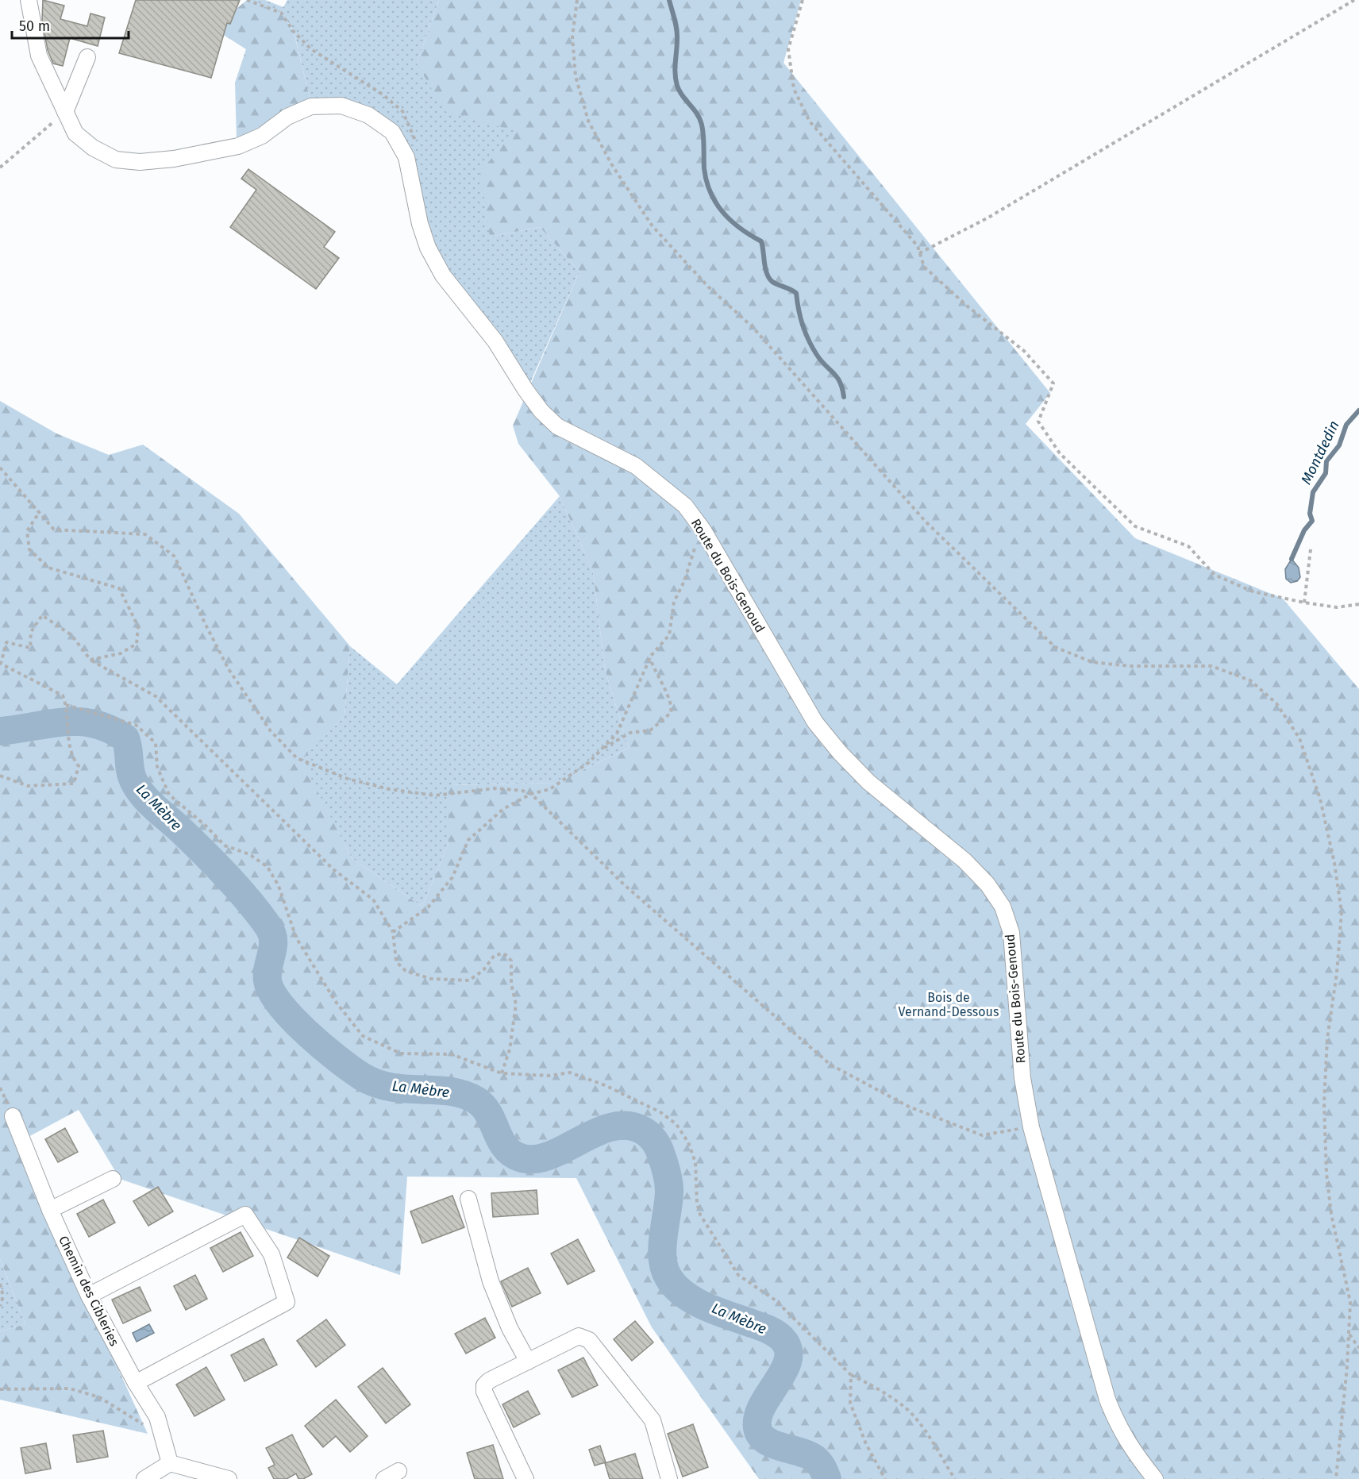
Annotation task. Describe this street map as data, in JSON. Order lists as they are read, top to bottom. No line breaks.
{"streets":{"street":["Route du Bois-Genoud","Chemin des Cibleries"]},"water":["Montdedin","La Mèbre"],"parks":["Bois de Vernand-Dessous"],"scale_bar":"50 m"}
